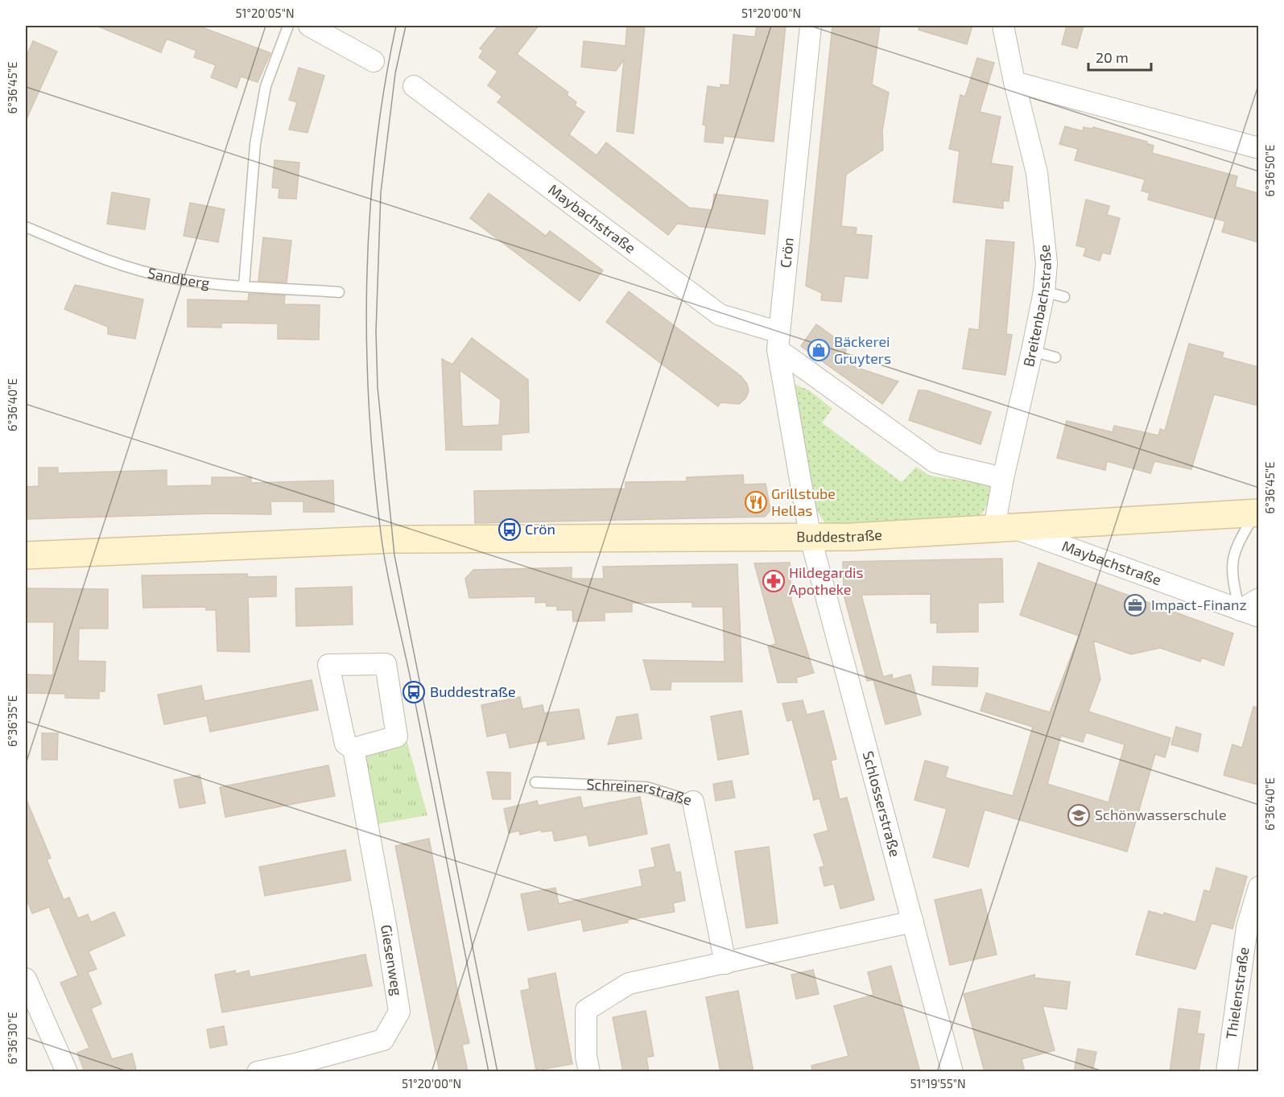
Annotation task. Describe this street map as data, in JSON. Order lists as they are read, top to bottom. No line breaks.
{"streets":{"main road":["Buddestraße"],"street":["Maybachstraße","Crön","Breitenbachstraße","Schreinerstraße","Schlosserstraße","Giesenweg","Thielenstraße"],"lane":["Sandberg"]},"crossings":[["Maybachstraße","Crön"],["Maybachstraße","Breitenbachstraße"],["Maybachstraße","Buddestraße"],["Crön","Buddestraße"],["Crön","Schlosserstraße"],["Breitenbachstraße","Buddestraße"],["Buddestraße","Schlosserstraße"]],"places":{"shop":["Bäckerei Gruyters"],"restaurant":["Grillstube Hellas"],"bus stop":["Crön","Buddestraße"],"pharmacy":["Hildegardis Apotheke"],"office":["Impact-Finanz"],"school or university":["Schönwasserschule"]},"scale_bar":"20 m","coordinates":["51°20'05\"N","51°20'00\"N","6°36'45\"E","6°36'50\"E","6°36'40\"E","6°36'35\"E","6°36'30\"E","51°19'55\"N"]}
